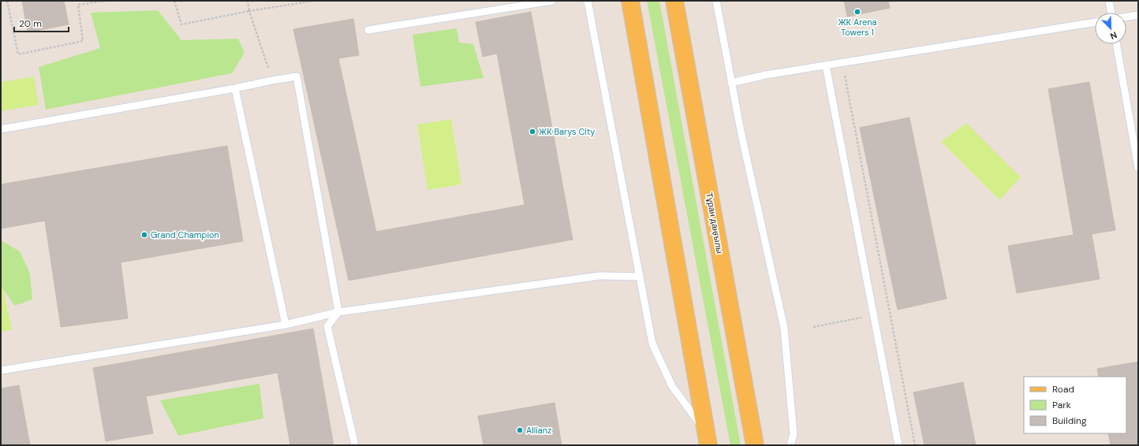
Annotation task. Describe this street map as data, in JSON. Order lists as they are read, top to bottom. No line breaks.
{"streets":{"main road":["Тұран даңғылы"]},"places":["ЖК Arena Towers 1","ЖК Barys City","Grand Champion","Allianz"],"legend":["Road","Park","Building"],"scale_bar":"20 m","north":"bottom right"}
